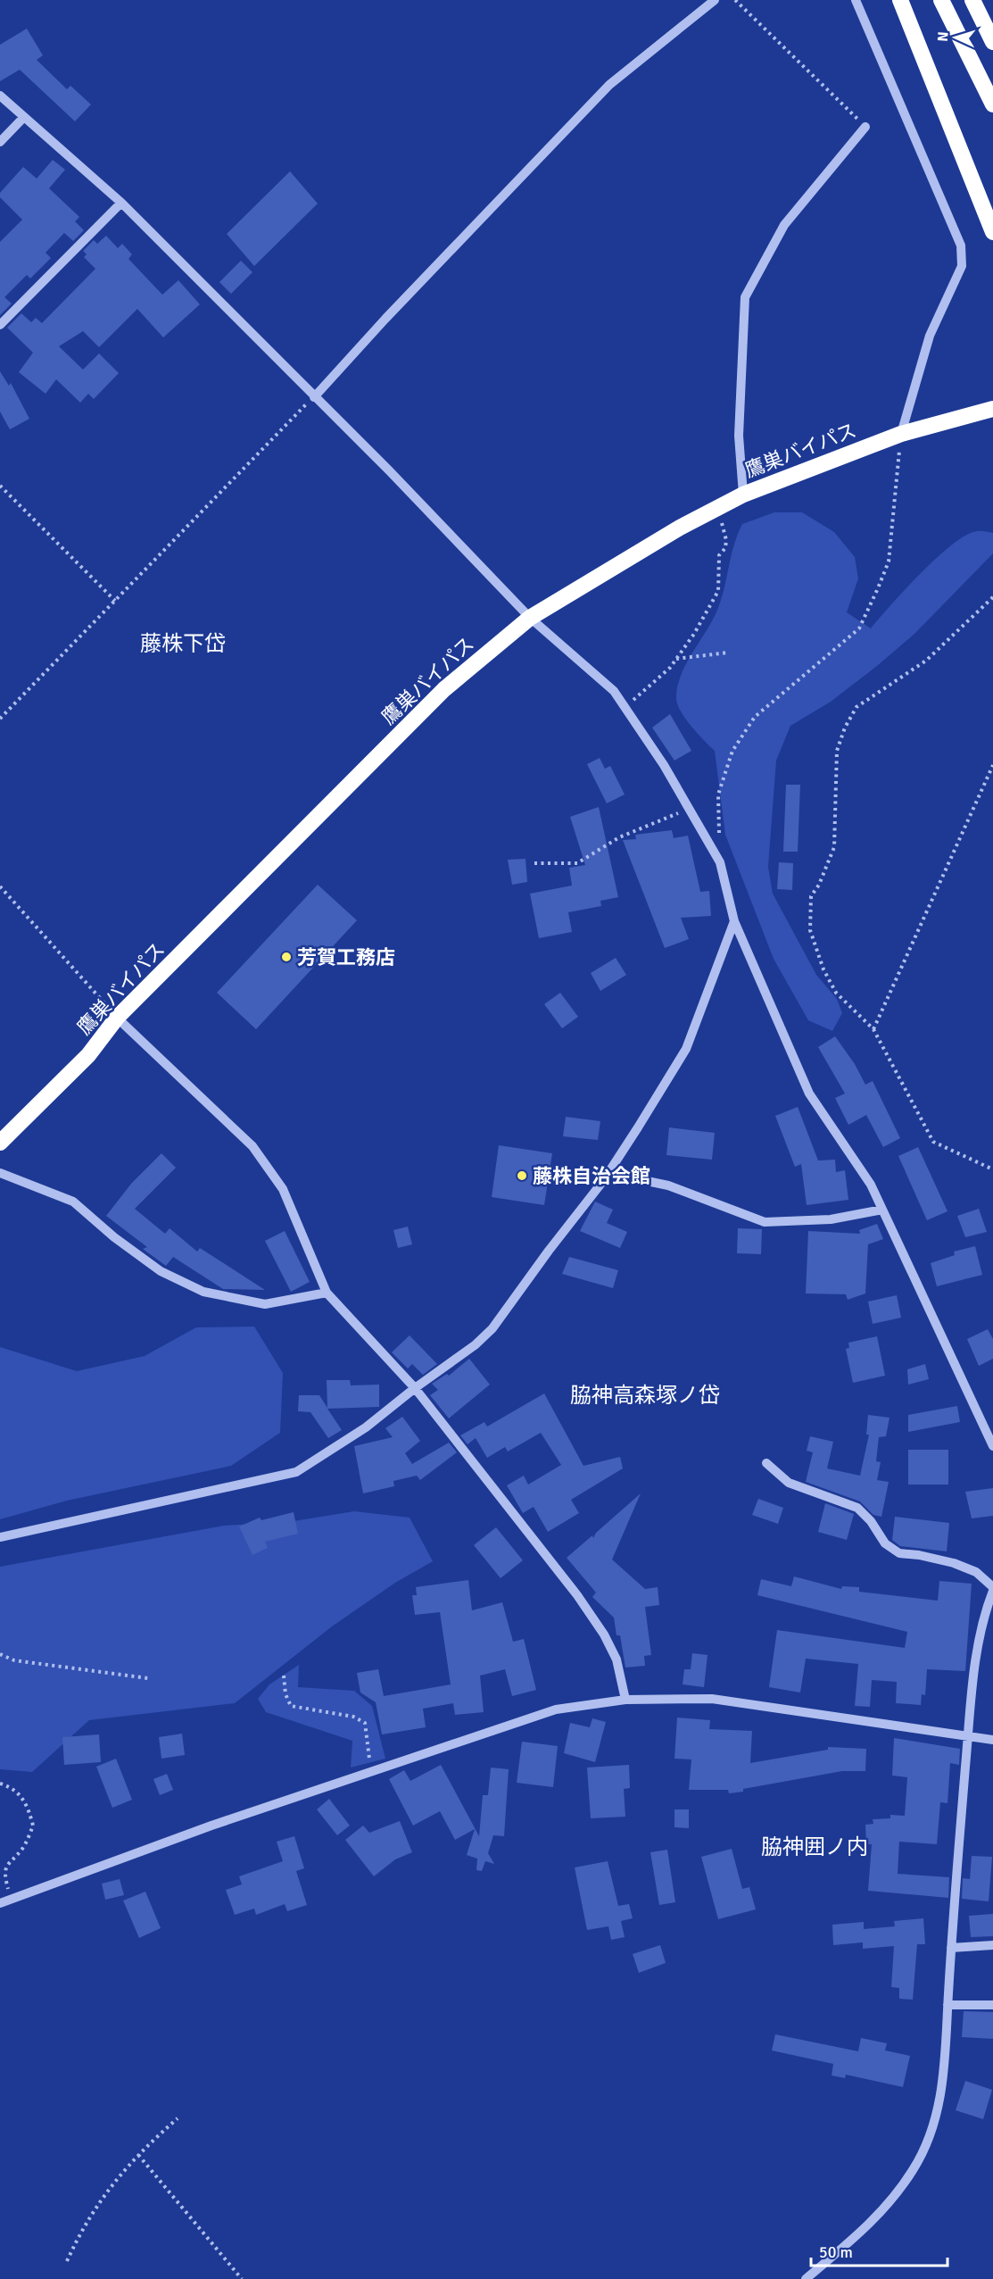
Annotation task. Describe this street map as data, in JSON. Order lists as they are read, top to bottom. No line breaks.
{"streets":{"highway":["鷹巣バイパス"]},"districts":["藤株下岱","脇神高森塚ノ岱","脇神囲ノ内"],"places":["芳賀工務店","藤株自治会館"],"scale_bar":"50 m","north":"left"}
